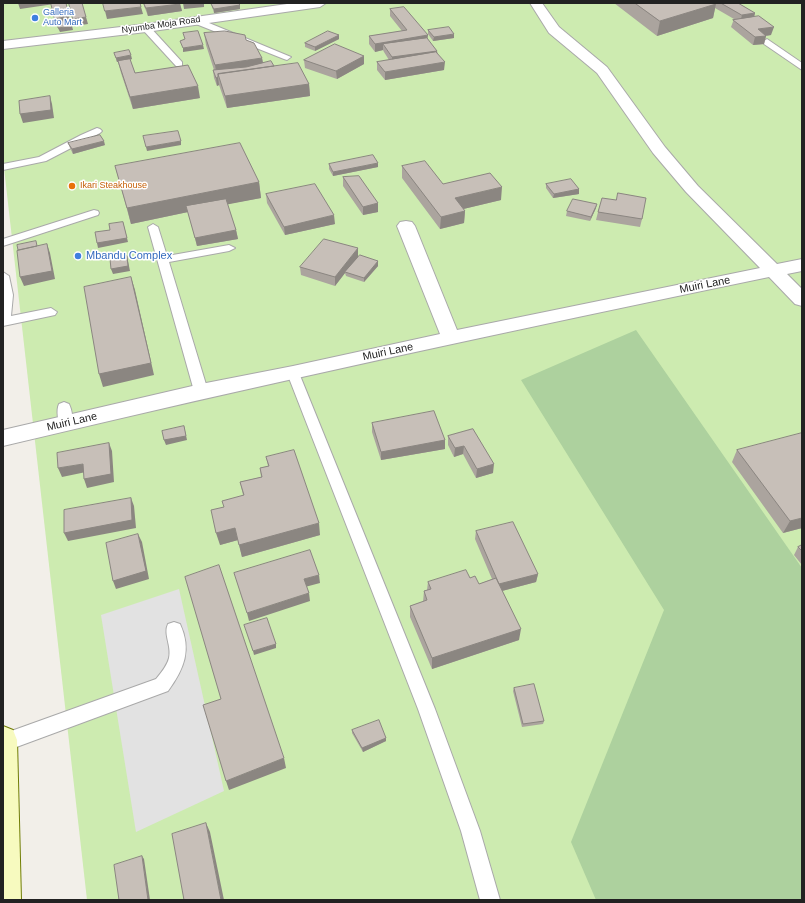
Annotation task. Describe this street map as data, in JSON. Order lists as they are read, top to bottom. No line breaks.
{"streets":{"street":["Nyumba Moja Road","Muiri Lane"]},"places":["Galleria Auto Mart","Ikari Steakhouse","Mbandu Complex"]}
